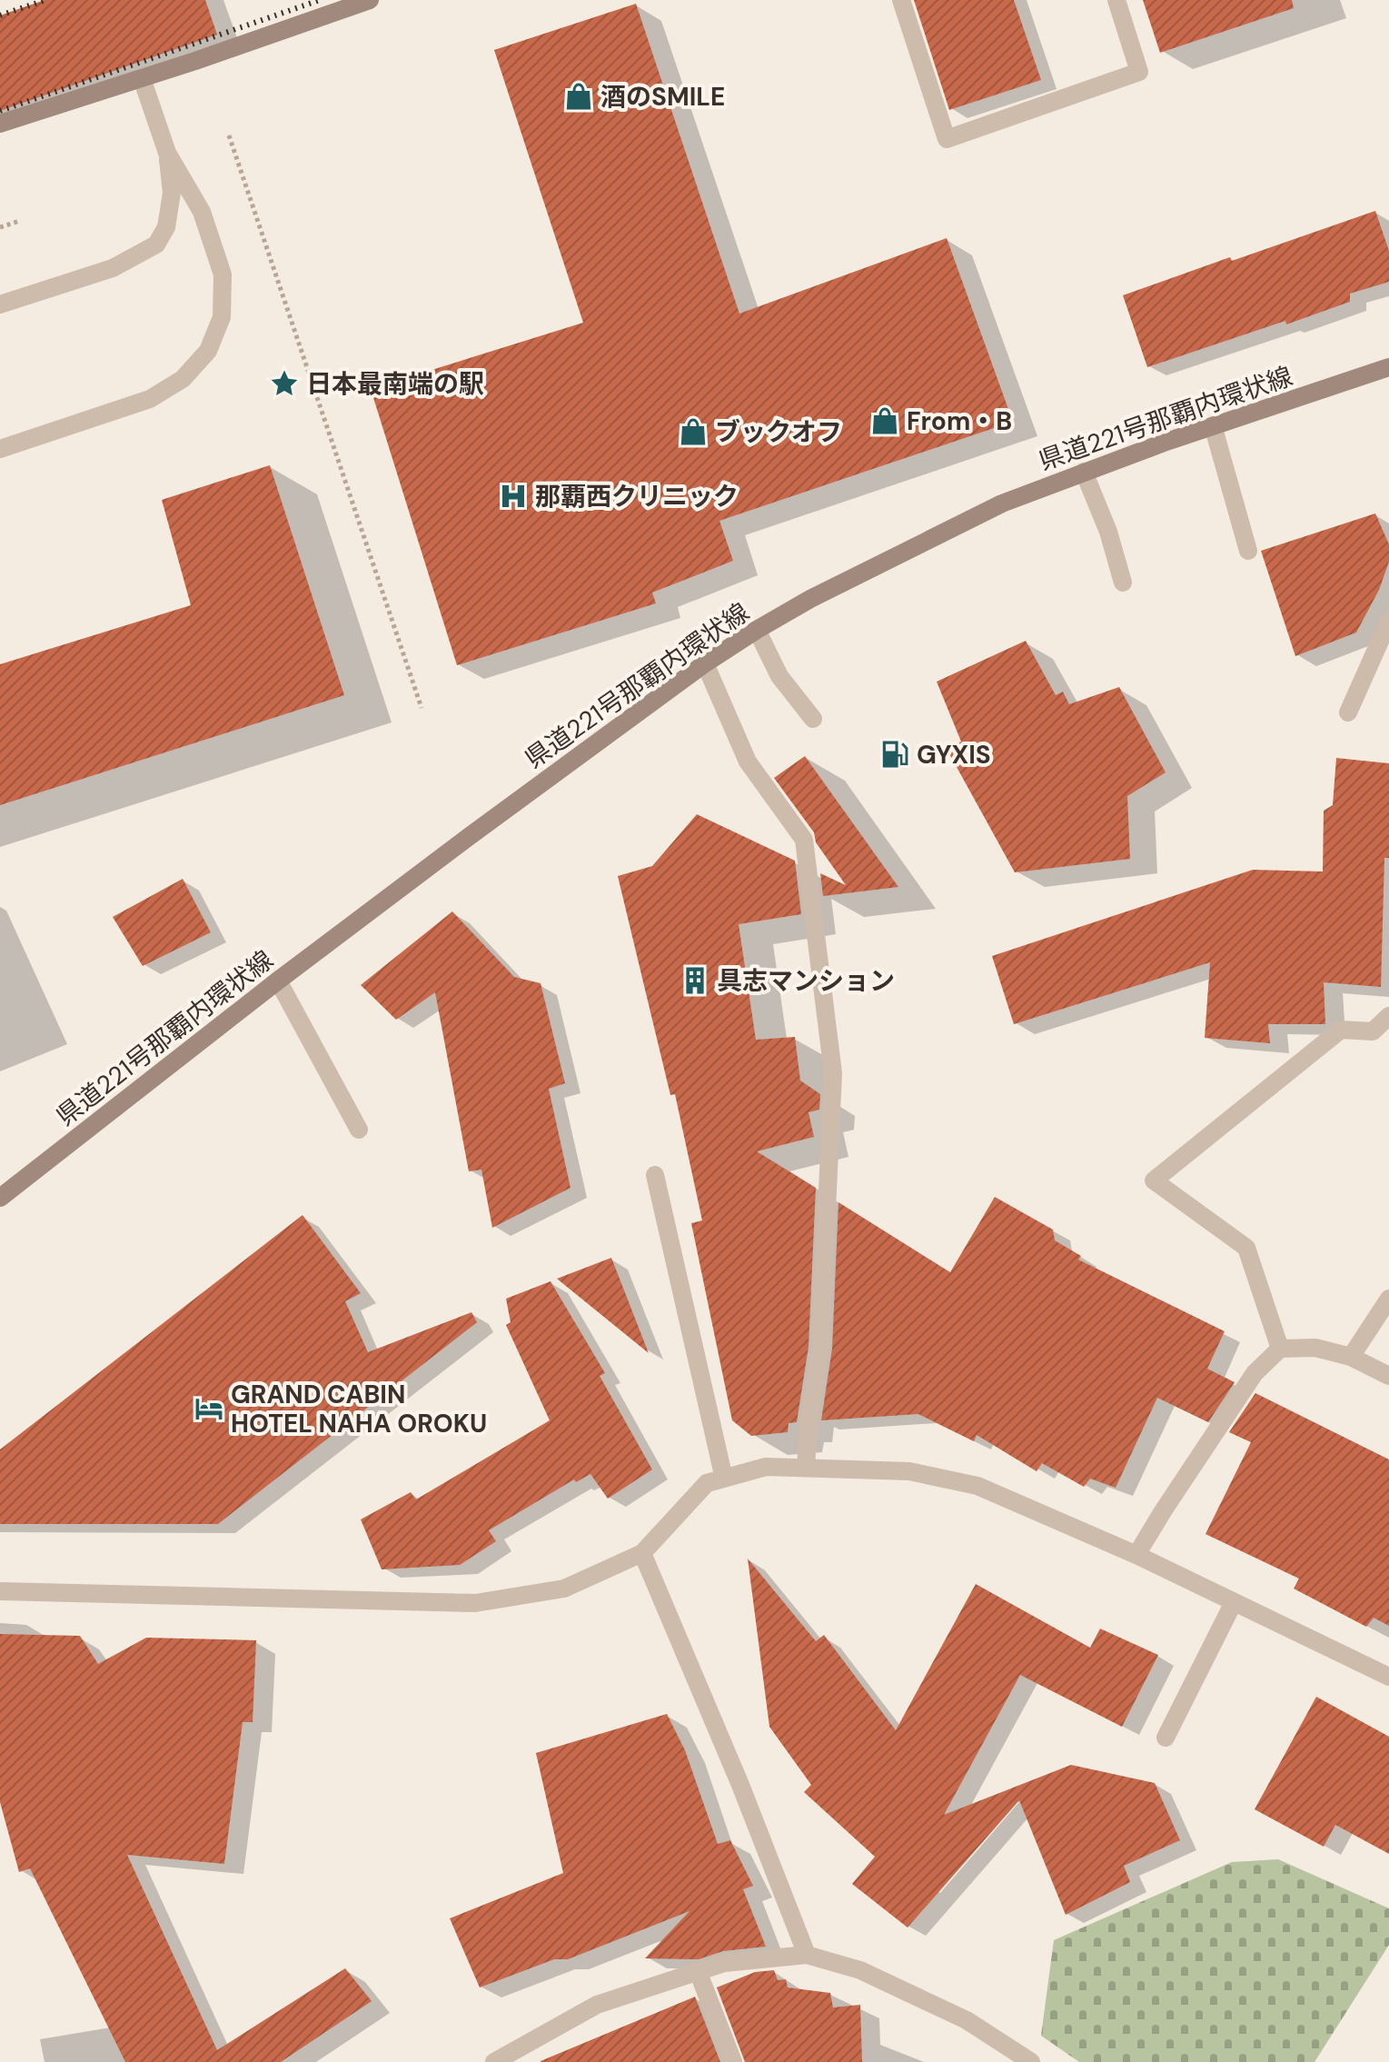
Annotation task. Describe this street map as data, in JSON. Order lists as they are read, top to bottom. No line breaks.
{"streets":{"main road":["県道221号那覇内環状線"]},"places":{"shop":["酒のSMILE","From・B","ブックオフ"],"place":["日本最南端の駅"],"hospital":["那覇西クリニック"],"fuel station":["GYXIS"],"building":["具志マンション"],"hotel":["GRAND CABIN HOTEL NAHA OROKU"]}}
